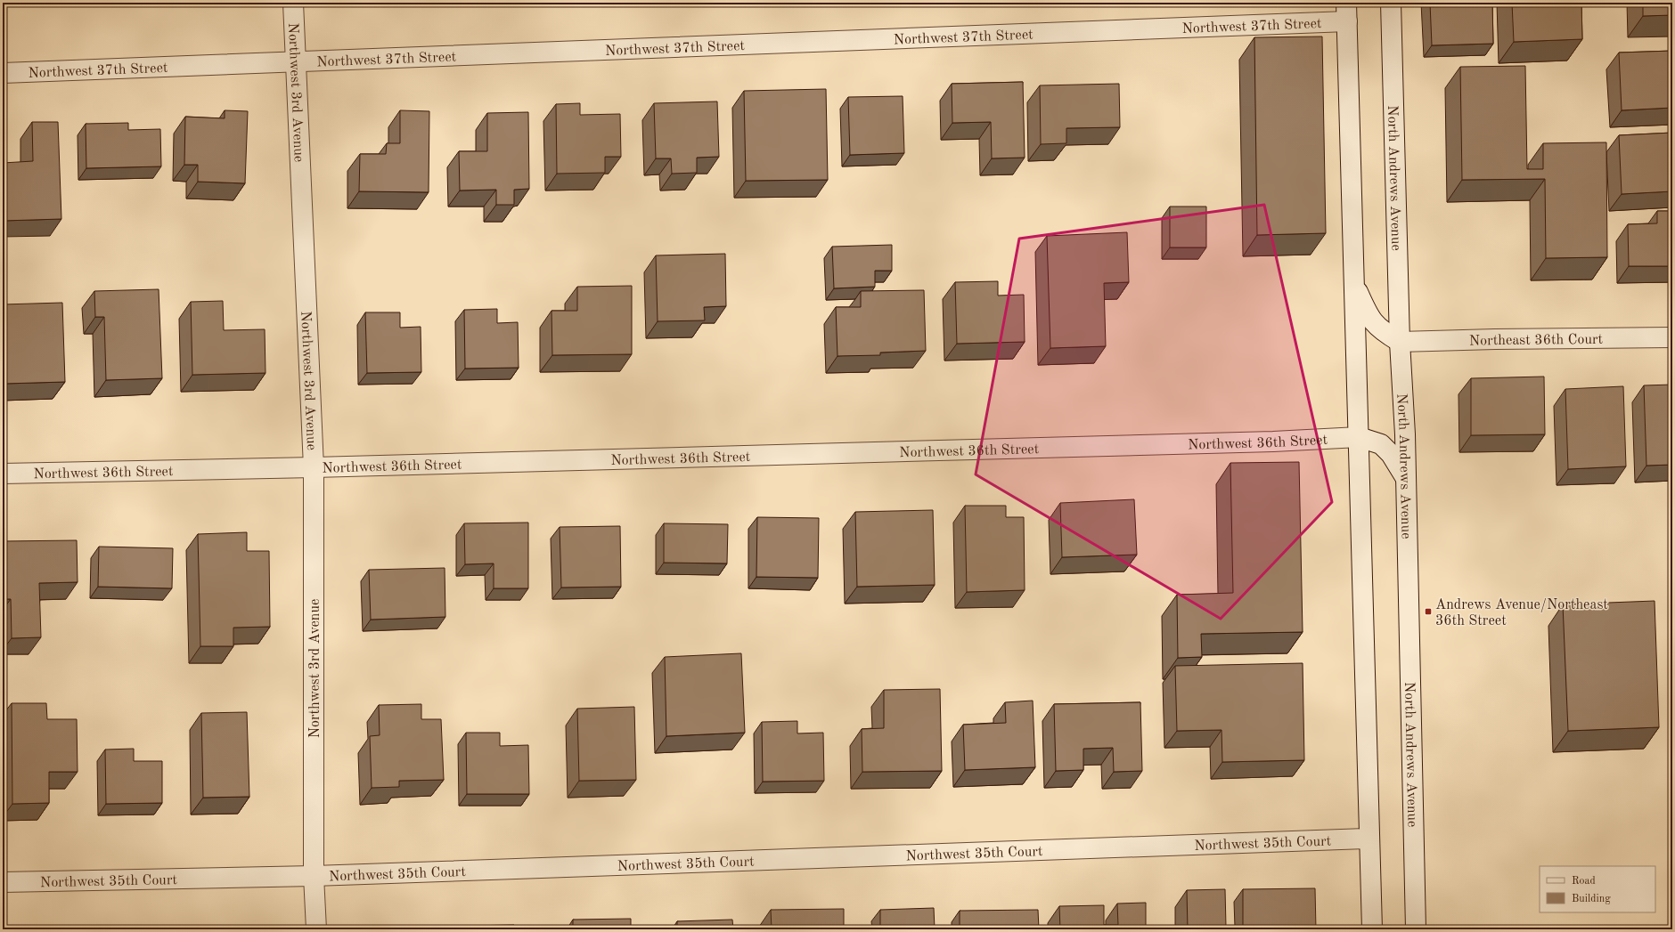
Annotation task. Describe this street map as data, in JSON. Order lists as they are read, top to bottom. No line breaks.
{"streets":{"street":["Northwest 37th Street","Northwest 3rd Avenue","North Andrews Avenue","Northeast 36th Court","Northwest 36th Street","Northwest 35th Court"]},"crossings":[["Northwest 37th Street","Northwest 3rd Avenue"],["Northwest 3rd Avenue","Northwest 36th Street"],["Northwest 3rd Avenue","Northwest 35th Court"],["North Andrews Avenue","Northeast 36th Court"]],"places":{"transit":["Andrews Avenue/Northeast 36th Street"]},"legend":["Road","Building"]}
